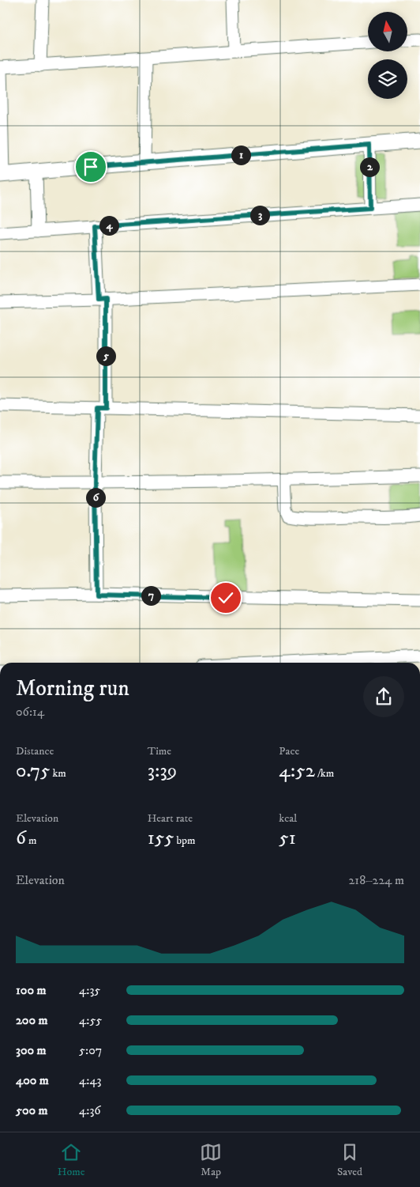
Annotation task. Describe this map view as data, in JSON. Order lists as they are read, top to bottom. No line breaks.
{"north":"top","page":{"pins":["1","2","3","4","5","6","7"],"heading":["Morning run","06:14"],"stats":[["Distance","0.75 km"],["Time","3:39"],["Pace","4:52 /km"],["Elevation","6 m"],["Heart rate","155 bpm"],["kcal","51"]],"chart":["Elevation","218–224 m"],"list":[{"name":"100 m","note":"4:35"},{"name":"200 m","note":"4:55"},{"name":"300 m","note":"5:07"},{"name":"400 m","note":"4:43"},{"name":"500 m","note":"4:36"}],"tabs":["Home","Map","Saved"]}}
